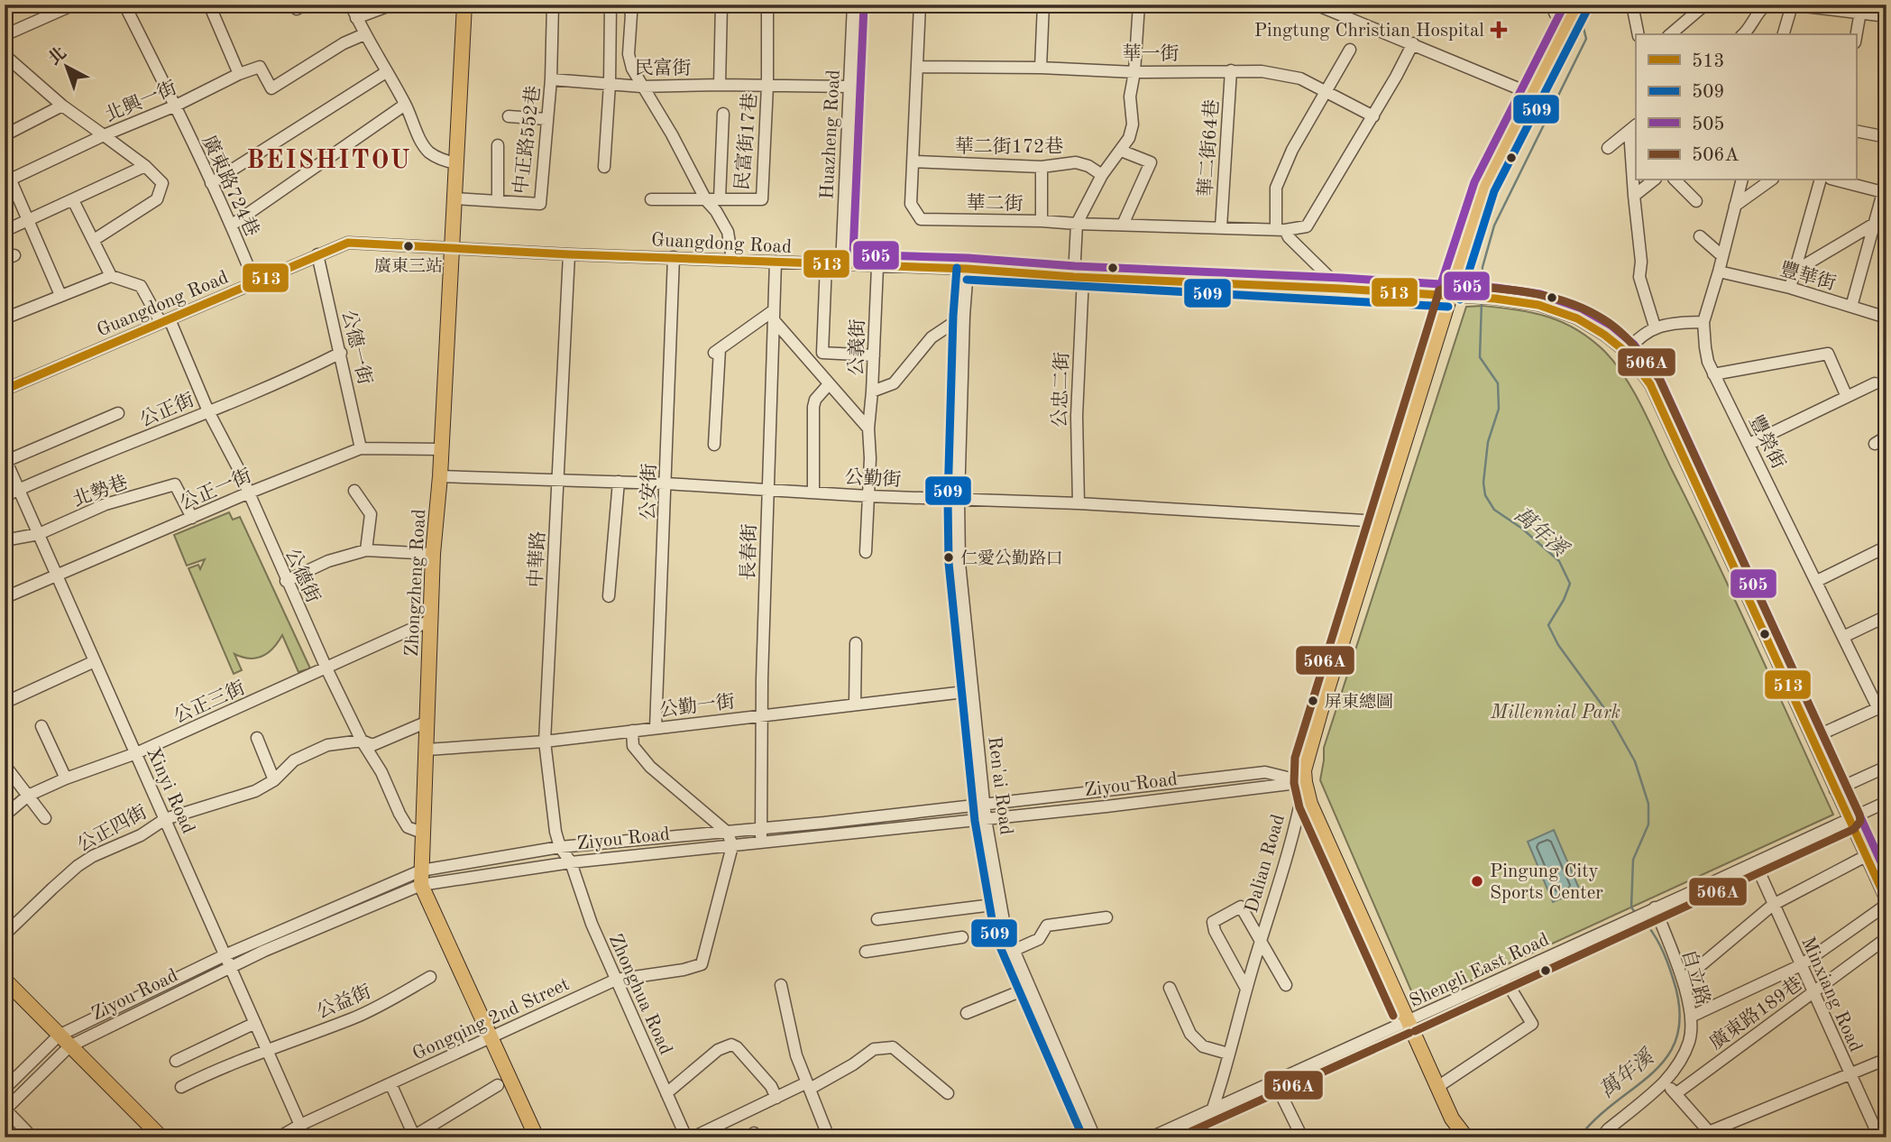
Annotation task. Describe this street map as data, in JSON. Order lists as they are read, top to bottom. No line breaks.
{"streets":{"main road":["Zhongzheng Road","Dalian Road"],"street":["華一街","民富街","北興一街","Huazheng Road","中正路552巷","民富街17巷","華二街172巷","華二街64巷","廣東路724巷","華二街","Guangdong Road","豐華街","公德一街","公義街","公忠二街","公正街","豐榮街","公勤街","公正一街","北勢巷","公安街","長春街","中華路","公德街","公正三街","公勤一街","Ziyou Road","Ren'ai Road","Xinyi Road","公正四街","Shengli East Road","自立路","Zhonghua Road","Minxiang Road","公益街","廣東路189巷","Gongqing 2nd Street"]},"crossings":[["華一街","華二街64巷"],["華一街","華二街"],["民富街","Huazheng Road"],["民富街","中正路552巷"],["民富街","民富街17巷"],["北興一街","廣東路724巷"],["Huazheng Road","Guangdong Road"],["中正路552巷","Zhongzheng Road"],["華二街172巷","華二街"],["華二街64巷","華二街"],["廣東路724巷","Guangdong Road"],["華二街","公忠二街"],["Guangdong Road","公德一街"],["Guangdong Road","公義街"],["Guangdong Road","公忠二街"],["Guangdong Road","公安街"],["Guangdong Road","長春街"],["Guangdong Road","中華路"],["Guangdong Road","公德街"],["Guangdong Road","Zhongzheng Road"],["Guangdong Road","Ren'ai Road"],["Guangdong Road","Dalian Road"],["豐華街","豐榮街"],["公德一街","公正街"],["公德一街","公正一街"],["公義街","公勤街"],["公義街","長春街"],["公忠二街","公勤街"],["公正街","公德街"],["公正街","Xinyi Road"],["公勤街","公安街"],["公勤街","長春街"],["公勤街","中華路"],["公勤街","Zhongzheng Road"],["公勤街","Ren'ai Road"],["公勤街","Dalian Road"],["公正一街","北勢巷"],["公正一街","公德街"],["公正一街","Zhongzheng Road"],["公正一街","Xinyi Road"],["北勢巷","Xinyi Road"],["公安街","公勤一街"],["長春街","公勤一街"],["長春街","Ziyou Road"],["中華路","公勤一街"],["中華路","Ziyou Road"],["中華路","Zhonghua Road"],["公德街","Zhongzheng Road"],["公德街","公正三街"],["公德街","公正四街"],["Zhongzheng Road","公正三街"],["Zhongzheng Road","公勤一街"],["Zhongzheng Road","Ziyou Road"],["Zhongzheng Road","公正四街"],["Zhongzheng Road","Gongqing 2nd Street"],["公正三街","Xinyi Road"],["公勤一街","Ren'ai Road"],["Ziyou Road","Ren'ai Road"],["Ziyou Road","Xinyi Road"],["Ziyou Road","Dalian Road"],["Ziyou Road","Zhonghua Road"],["Ziyou Road","Gongqing 2nd Street"],["Xinyi Road","公正四街"],["Xinyi Road","公益街"],["Xinyi Road","Gongqing 2nd Street"],["Dalian Road","Shengli East Road"],["Shengli East Road","自立路"],["Zhonghua Road","Gongqing 2nd Street"],["Minxiang Road","廣東路189巷"]],"districts":["BEISHITOU"],"water":["萬年溪"],"parks":["Millennial Park"],"places":{"health":["Pingtung Christian Hospital"],"other":["廣東三站","仁愛公勤路口","屏東總圖","Pingung City Sports Center"]},"lines":["transit line 505","transit line 509","transit line 513","transit line 506A"],"legend":["513","509","505","506A"],"north":"top left"}
